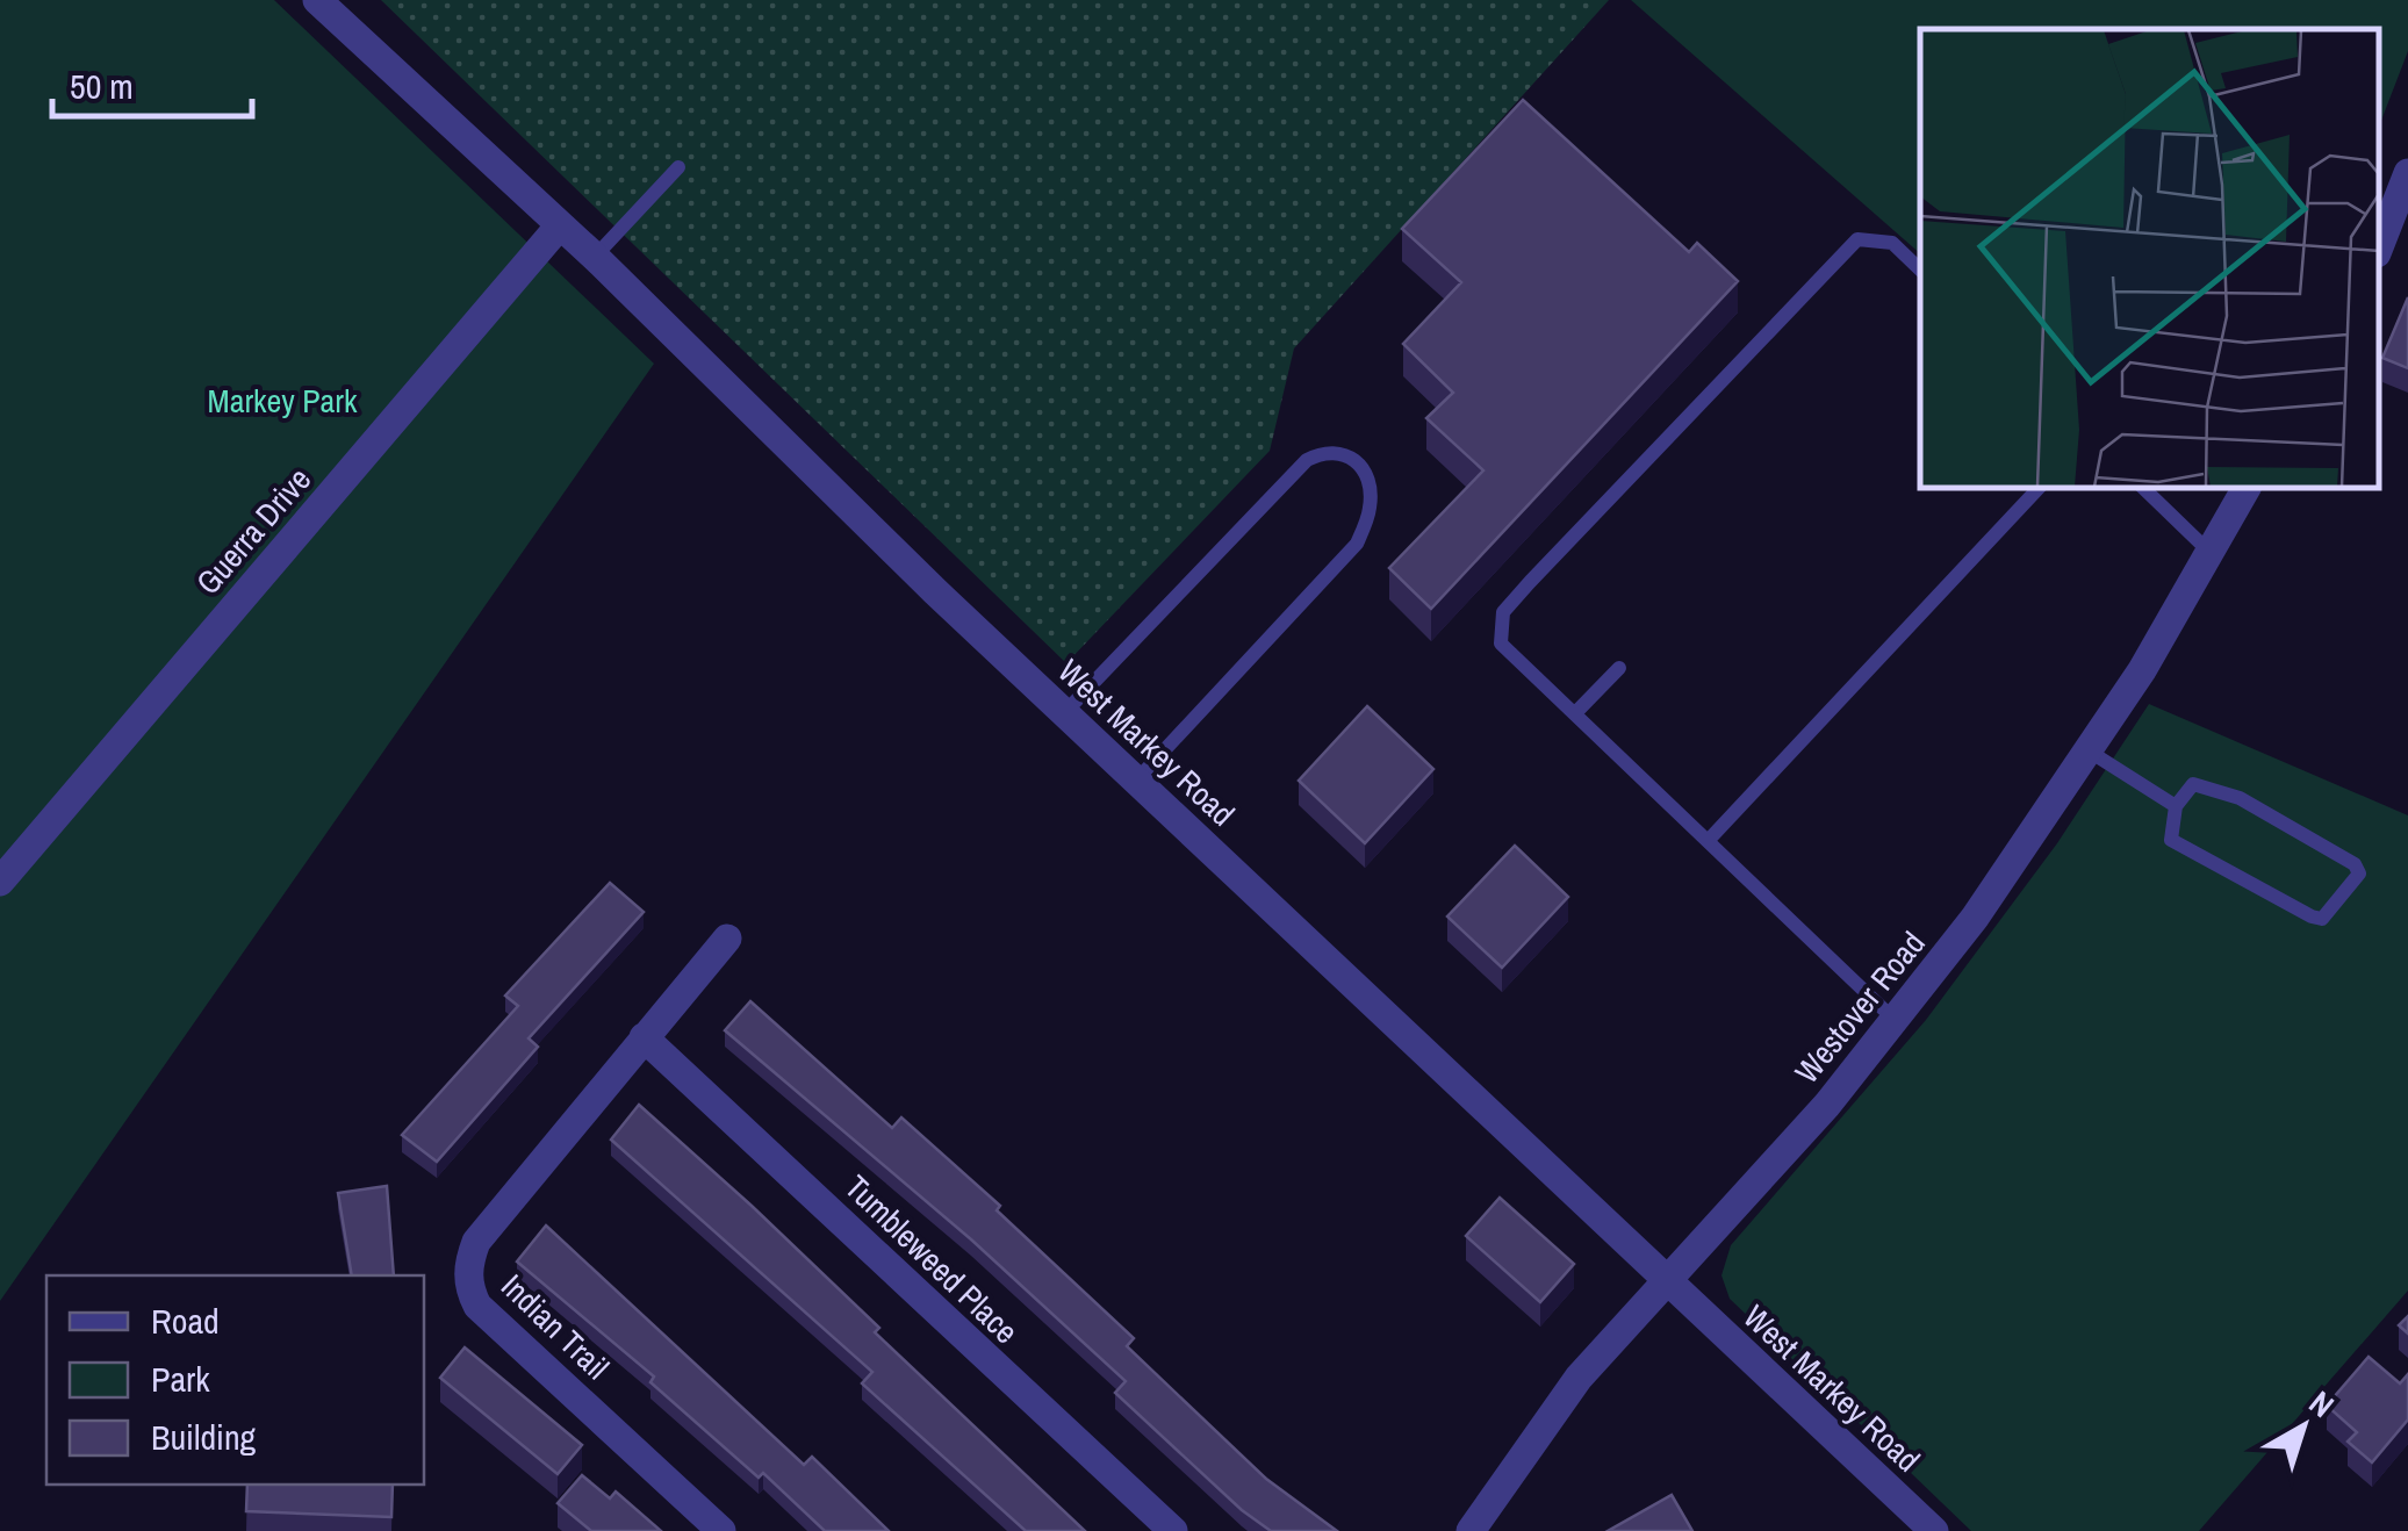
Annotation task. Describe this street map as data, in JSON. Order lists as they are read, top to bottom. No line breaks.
{"streets":{"street":["Guerra Drive","West Markey Road","Westover Road","Tumbleweed Place","Indian Trail"]},"crossings":[["Guerra Drive","West Markey Road"],["West Markey Road","Westover Road"],["Tumbleweed Place","Indian Trail"]],"parks":["Markey Park"],"legend":["Road","Park","Building"],"scale_bar":"50 m","north":"top right"}
